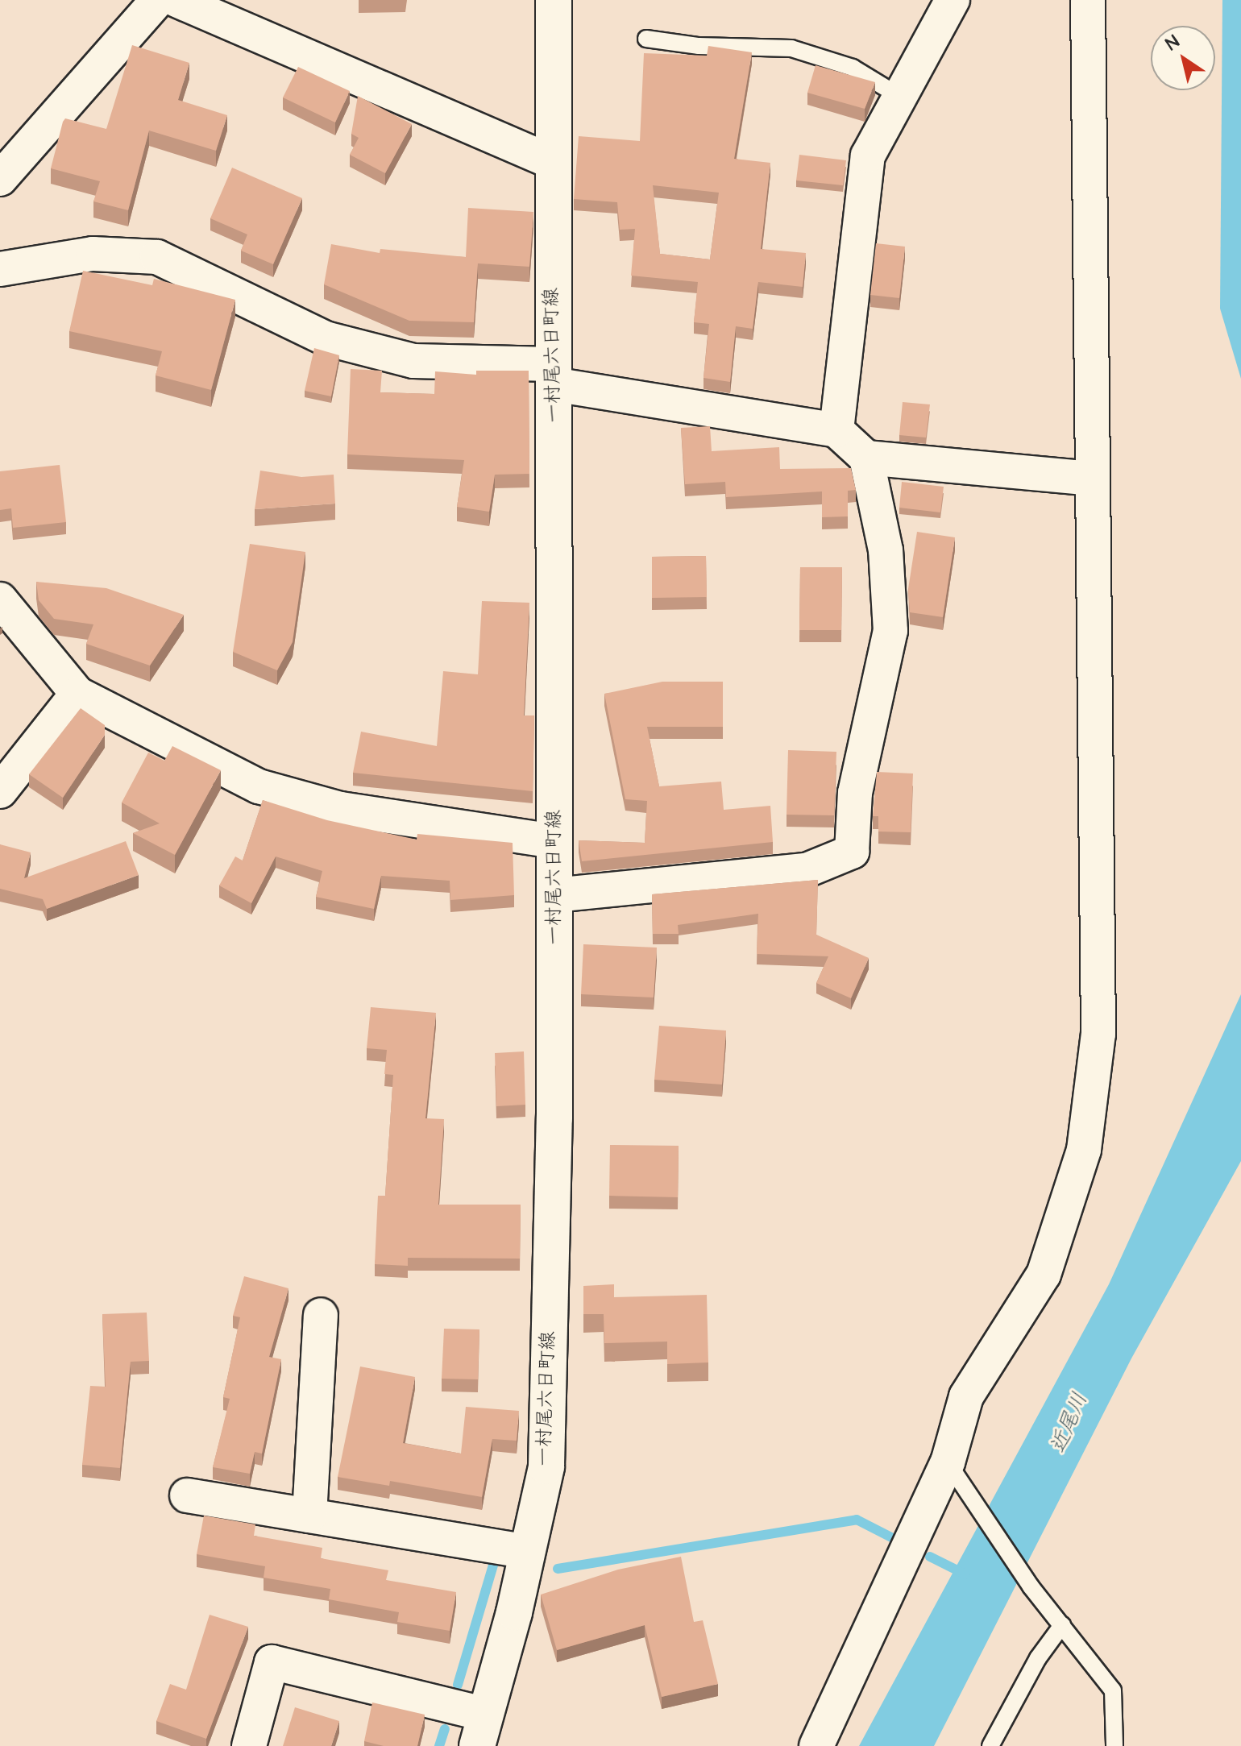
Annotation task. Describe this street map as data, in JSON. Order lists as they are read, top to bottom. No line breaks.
{"streets":{"main road":["一村尾六日町線"]},"water":["近尾川"],"north":"top left"}
